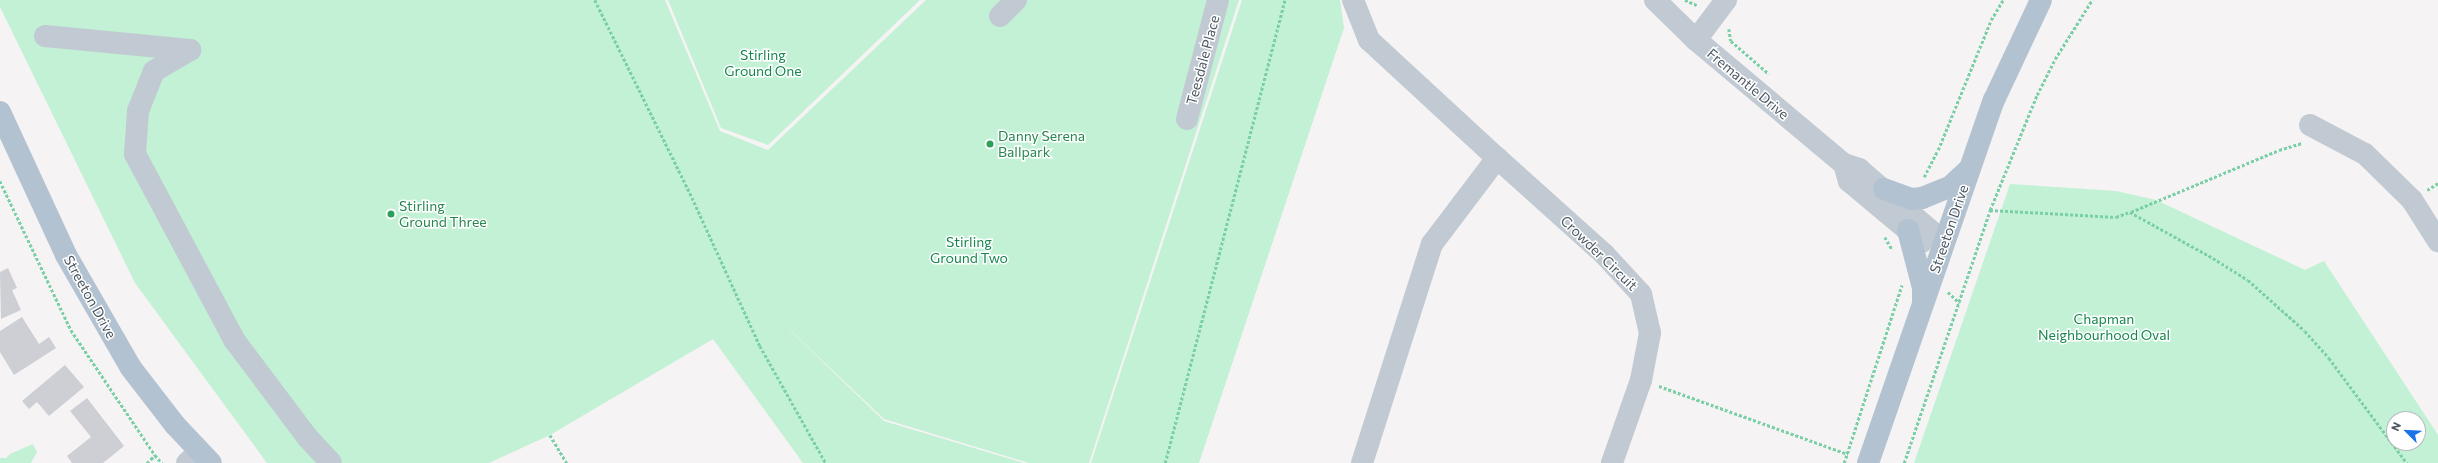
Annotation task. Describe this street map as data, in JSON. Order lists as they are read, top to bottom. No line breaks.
{"streets":{"main road":["Streeton Drive"],"street":["Teesdale Place","Fremantle Drive","Crowder Circuit"]},"crossings":[["Fremantle Drive","Streeton Drive"]],"parks":["Stirling Ground One","Stirling Ground Two","Chapman Neighbourhood Oval"],"places":["Danny Serena Ballpark","Stirling Ground Three"],"north":"top left"}
